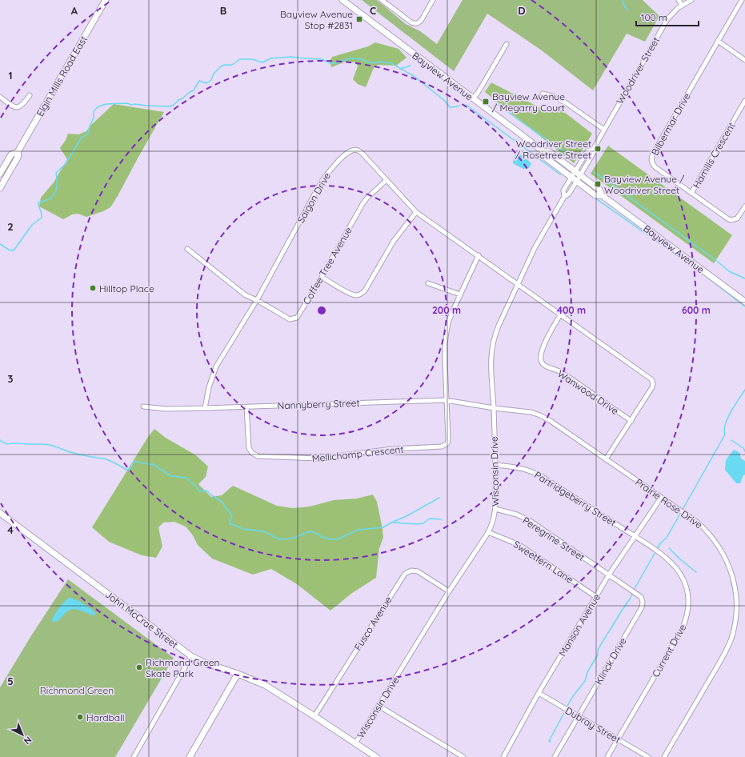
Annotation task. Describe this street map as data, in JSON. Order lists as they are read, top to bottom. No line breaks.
{"streets":{"main road":["Elgin Mills Road East","Bayview Avenue","John McCrae Street"],"street":["Woodriver Street","Bilbermar Drive","Hamills Crescent","Saigon Drive","Coffee Tree Avenue","Wanwood Drive","Nannyberry Street","Mellichamp Crescent","Wisconsin Drive","Partridgeberry Street","Prairie Rose Drive","Peregrine Street","Sweetfern Lane","Fusco Avenue","Manson Avenue","Current Drive","Klinck Drive","Dubray Street"]},"crossings":[["Woodriver Street","Bayview Avenue"],["Woodriver Street","Wisconsin Drive"],["Bayview Avenue","Wisconsin Drive"],["Bilbermar Drive","Hamills Crescent"],["Saigon Drive","Coffee Tree Avenue"],["Saigon Drive","Wanwood Drive"],["Saigon Drive","Nannyberry Street"],["Saigon Drive","Wisconsin Drive"],["Saigon Drive","Prairie Rose Drive"],["Nannyberry Street","Mellichamp Crescent"],["Nannyberry Street","Wisconsin Drive"],["Nannyberry Street","Prairie Rose Drive"],["Wisconsin Drive","Partridgeberry Street"],["Wisconsin Drive","Prairie Rose Drive"],["Wisconsin Drive","Peregrine Street"],["Wisconsin Drive","Sweetfern Lane"],["Wisconsin Drive","John McCrae Street"],["Wisconsin Drive","Fusco Avenue"],["Partridgeberry Street","Manson Avenue"],["Partridgeberry Street","Current Drive"],["Prairie Rose Drive","Manson Avenue"],["Peregrine Street","Manson Avenue"],["Peregrine Street","Klinck Drive"],["Sweetfern Lane","Manson Avenue"],["John McCrae Street","Fusco Avenue"],["Manson Avenue","Current Drive"],["Manson Avenue","Klinck Drive"],["Manson Avenue","Dubray Street"],["Current Drive","Dubray Street"],["Klinck Drive","Dubray Street"]],"parks":["Richmond Green"],"places":{"transit":["Bayview Avenue Stop #2831","Bayview Avenue / Megarry Court","Woodriver Street / Rosetree Street","Bayview Avenue / Woodriver Street"],"other":["Hilltop Place","Richmond Green Skate Park","Hardball"]},"scale_bar":"100 m","north":"bottom right","grid":{"columns":["A","B","C","D"],"rows":["1","2","3","4","5"]},"rings":["200 m","400 m","600 m"]}
